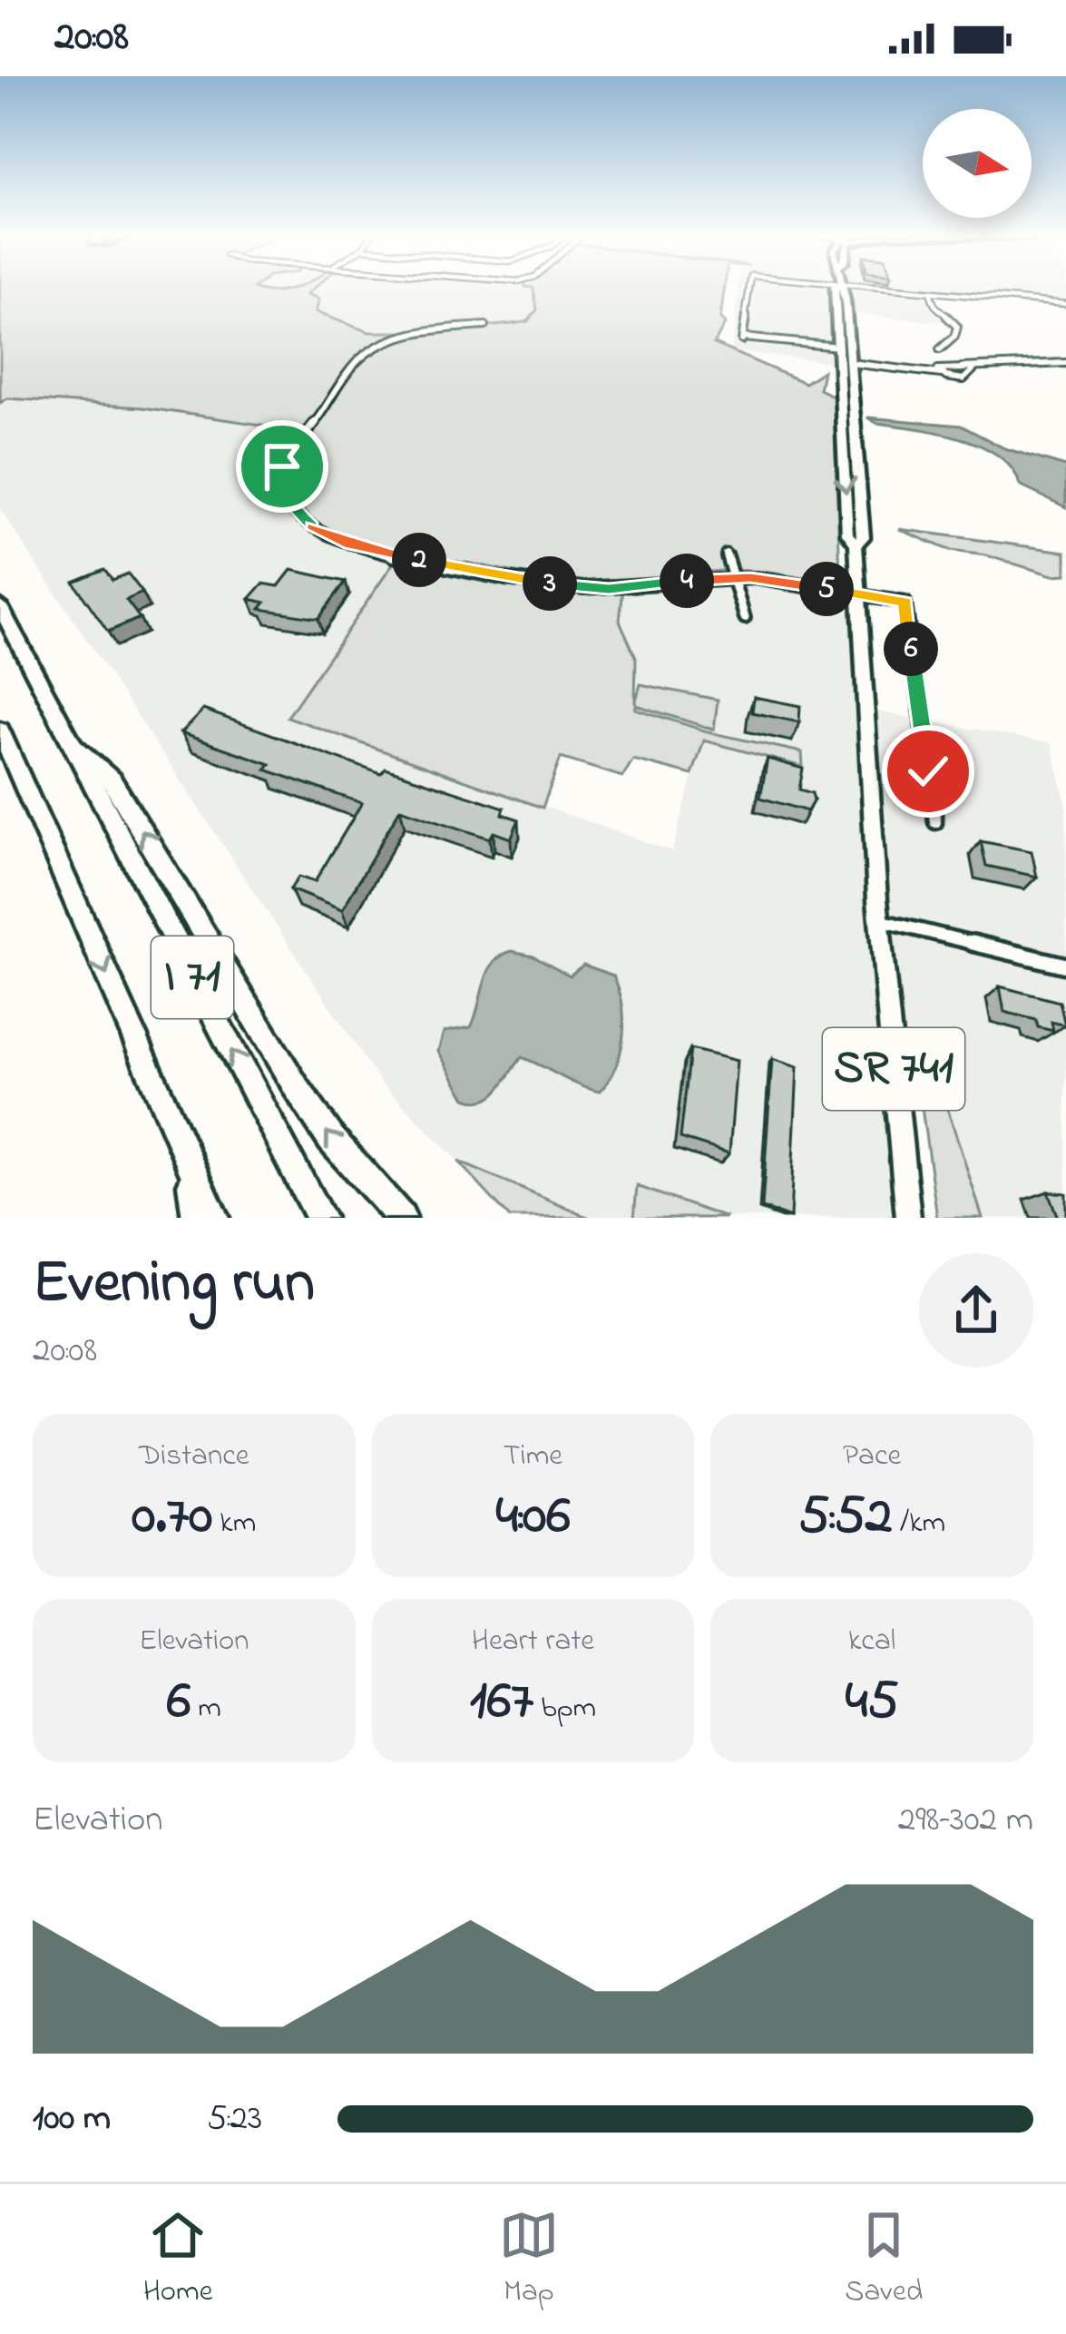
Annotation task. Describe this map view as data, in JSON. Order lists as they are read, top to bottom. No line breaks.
{"streets":{"highway":["I 71"],"main road":["SR 741"]},"north":"right","page":{"status":"20:08","pins":["2","4","3","5","6"],"heading":["Evening run","20:08"],"stats":[["Distance","0.70 km"],["Time","4:06"],["Pace","5:52 /km"],["Elevation","6 m"],["Heart rate","167 bpm"],["kcal","45"]],"chart":["Elevation","298–302 m"],"list":[{"name":"100 m","note":"5:23"}],"tabs":["Home","Map","Saved"]}}
